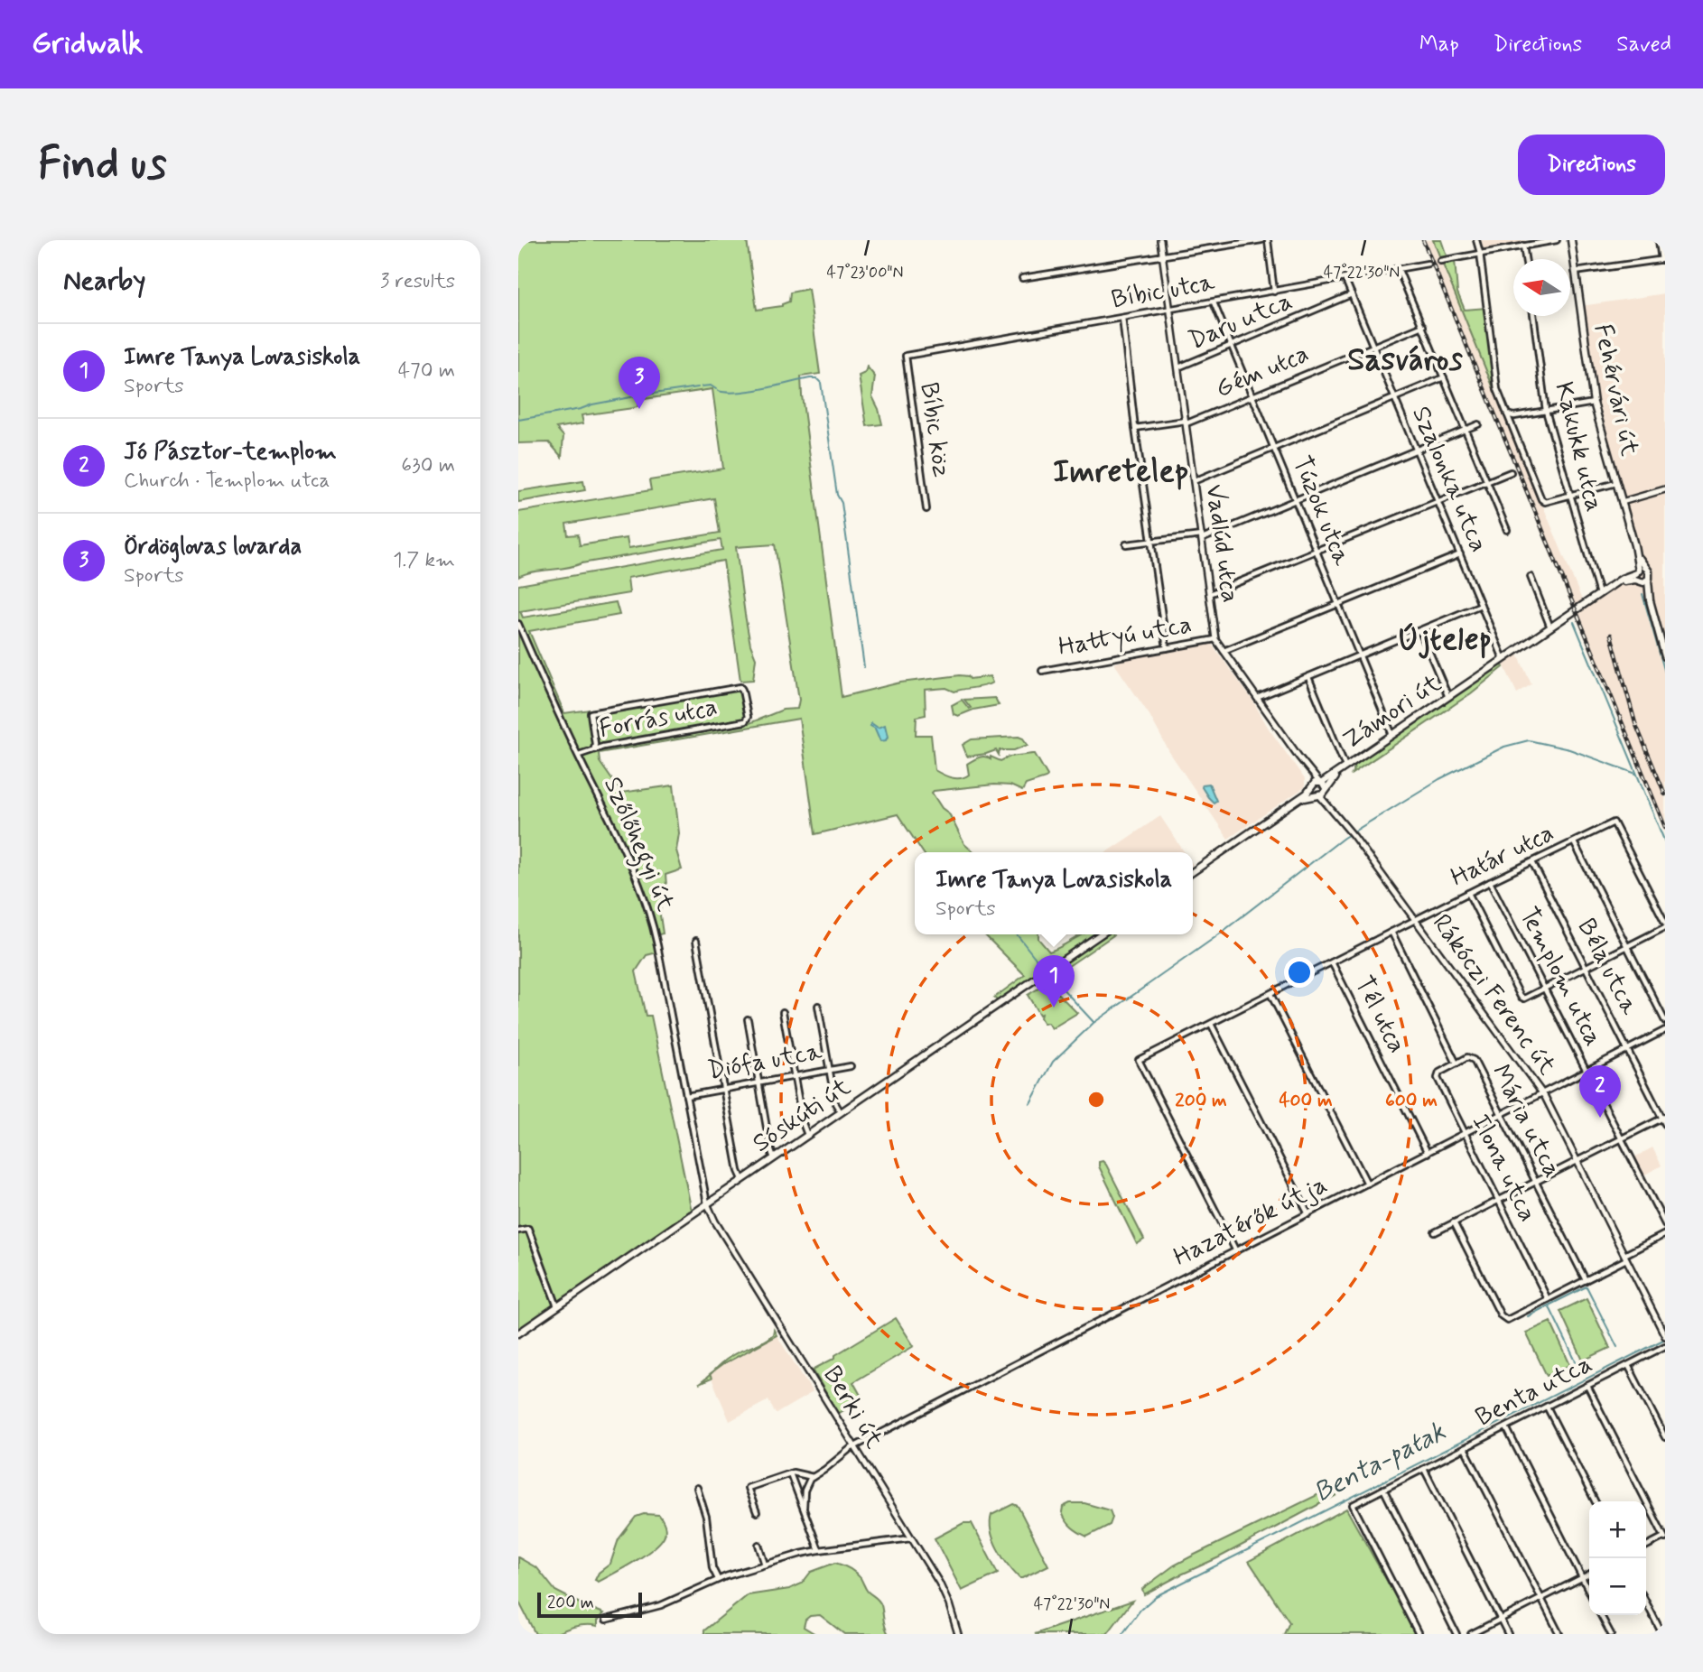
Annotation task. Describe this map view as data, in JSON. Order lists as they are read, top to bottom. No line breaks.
{"streets":{"main road":["Fehérvári út","Zámori út","Sóskúti út"],"street":["Bíbic utca","Daru utca","Gém utca","Bíbic köz","Kakukk utca","Szalonka utca","Túzok utca","Vadlúd utca","Hattyú utca","Forrás utca","Szőlőhegyi út","Határ utca","Béla utca","Templom utca","Rákóczi Ferenc út","Tél utca","Diófa utca","Mária utca","Ilona utca","Hazatérők útja","Benta utca","Berki út"]},"crossings":[["Bíbic utca","Bíbic köz"],["Bíbic utca","Szalonka utca"],["Bíbic utca","Túzok utca"],["Bíbic utca","Vadlúd utca"],["Daru utca","Szalonka utca"],["Daru utca","Túzok utca"],["Daru utca","Vadlúd utca"],["Gém utca","Szalonka utca"],["Gém utca","Túzok utca"],["Gém utca","Vadlúd utca"],["Fehérvári út","Zámori út"],["Kakukk utca","Zámori út"],["Szalonka utca","Zámori út"],["Túzok utca","Zámori út"],["Vadlúd utca","Hattyú utca"],["Vadlúd utca","Zámori út"],["Vadlúd utca","Rákóczi Ferenc út"],["Forrás utca","Szőlőhegyi út"],["Szőlőhegyi út","Diófa utca"],["Szőlőhegyi út","Sóskúti út"],["Szőlőhegyi út","Berki út"],["Határ utca","Béla utca"],["Határ utca","Templom utca"],["Határ utca","Rákóczi Ferenc út"],["Határ utca","Tél utca"],["Határ utca","Mária utca"],["Határ utca","Hazatérők útja"],["Béla utca","Hazatérők útja"],["Templom utca","Hazatérők útja"],["Rákóczi Ferenc út","Hazatérők útja"],["Tél utca","Hazatérők útja"],["Sóskúti út","Berki út"],["Mária utca","Ilona utca"],["Mária utca","Hazatérők útja"],["Ilona utca","Hazatérők útja"],["Hazatérők útja","Berki út"]],"districts":["Sasváros","Imretelep","Újtelep"],"water":["Benta-patak"],"scale_bar":"200 m","north":"left","page":{"header":"Gridwalk","nav":["Map","Directions","Saved"],"buttons":"Directions","title":"Find us","heading":["Nearby","3 results"],"list":[{"mark":"1","name":"Imre Tanya Lovasiskola","note":"Sports","value":"470 m"},{"mark":"2","name":"Jó Pásztor-templom","note":"Church · Templom utca","value":"630 m"},{"mark":"3","name":"Ördöglovas lovarda","note":"Sports","value":"1.7 km"}],"pins":["3","1","2"],"popup":["Imre Tanya Lovasiskola","Sports"],"map_buttons":["+","−"],"scale":"200 m"},"coordinates":["47°23'00\"N","47°22'30\"N"],"rings":["200 m","400 m","600 m"]}
